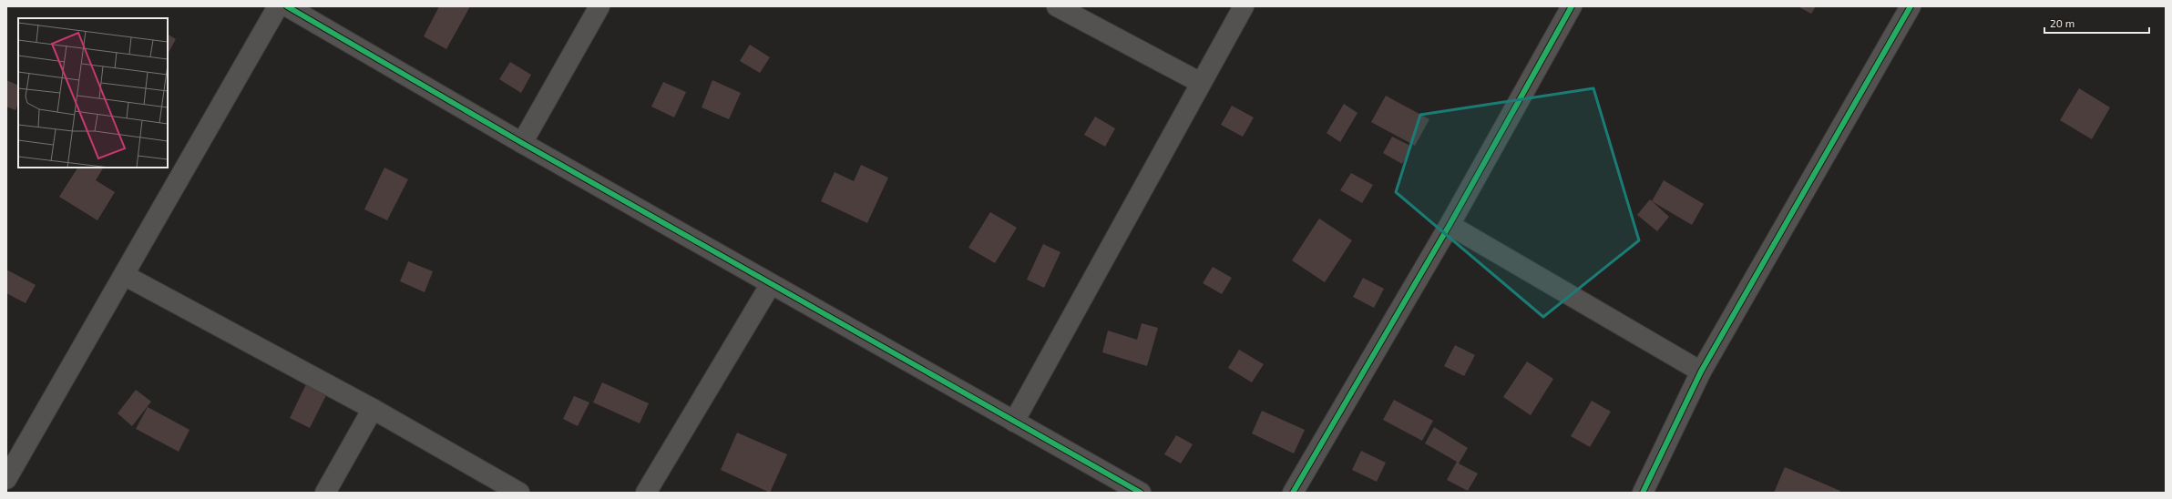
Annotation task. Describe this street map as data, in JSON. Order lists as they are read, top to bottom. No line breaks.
{"scale_bar":"20 m"}
